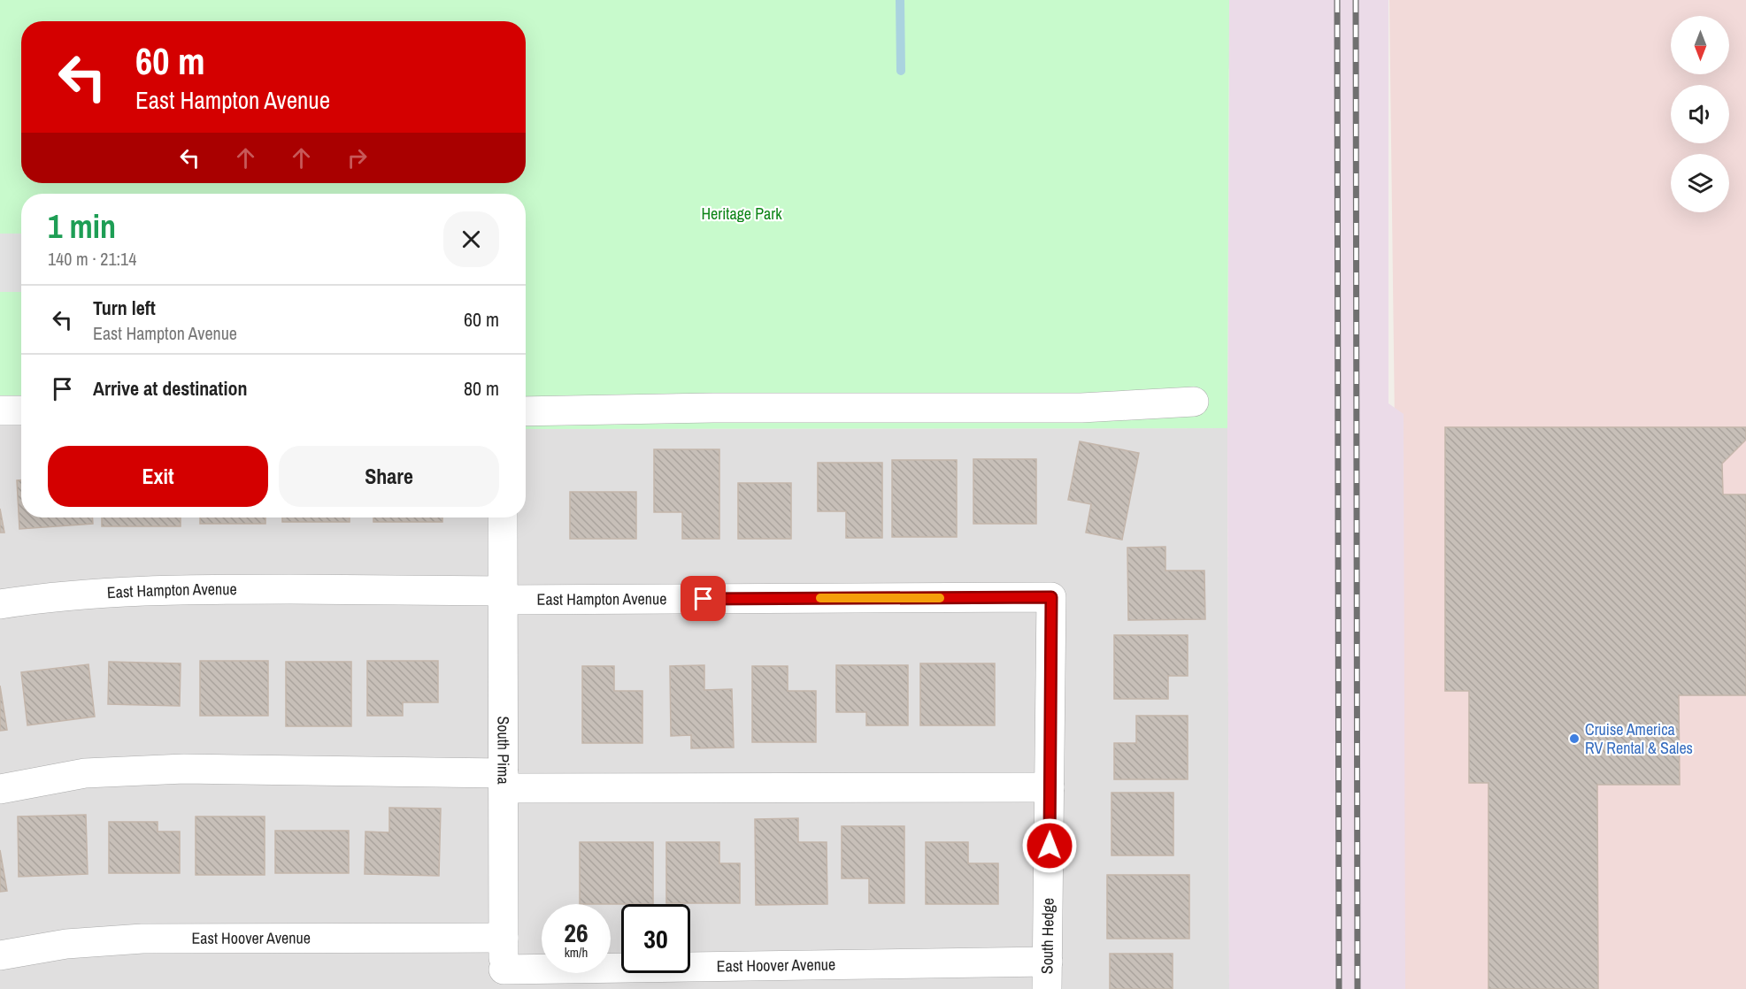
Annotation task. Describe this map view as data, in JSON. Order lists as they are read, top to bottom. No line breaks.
{"streets":{"street":["East Hampton Avenue","South Pima","South Hedge","East Hoover Avenue"]},"crossings":[["East Hampton Avenue","South Pima"],["East Hampton Avenue","South Hedge"],["South Pima","East Hoover Avenue"],["South Hedge","East Hoover Avenue"]],"parks":["Heritage Park"],"places":["Cruise America RV Rental & Sales"],"north":"bottom","page":{"turn":["60 m","East Hampton Avenue"],"heading":["1 min","140 m · 21:14"],"list":[{"name":"Turn left","note":"East Hampton Avenue","value":"60 m"},{"name":"Arrive at destination","value":"80 m"}],"buttons":["Exit","Share"],"speed":"26 km/h","limit":"30"}}
